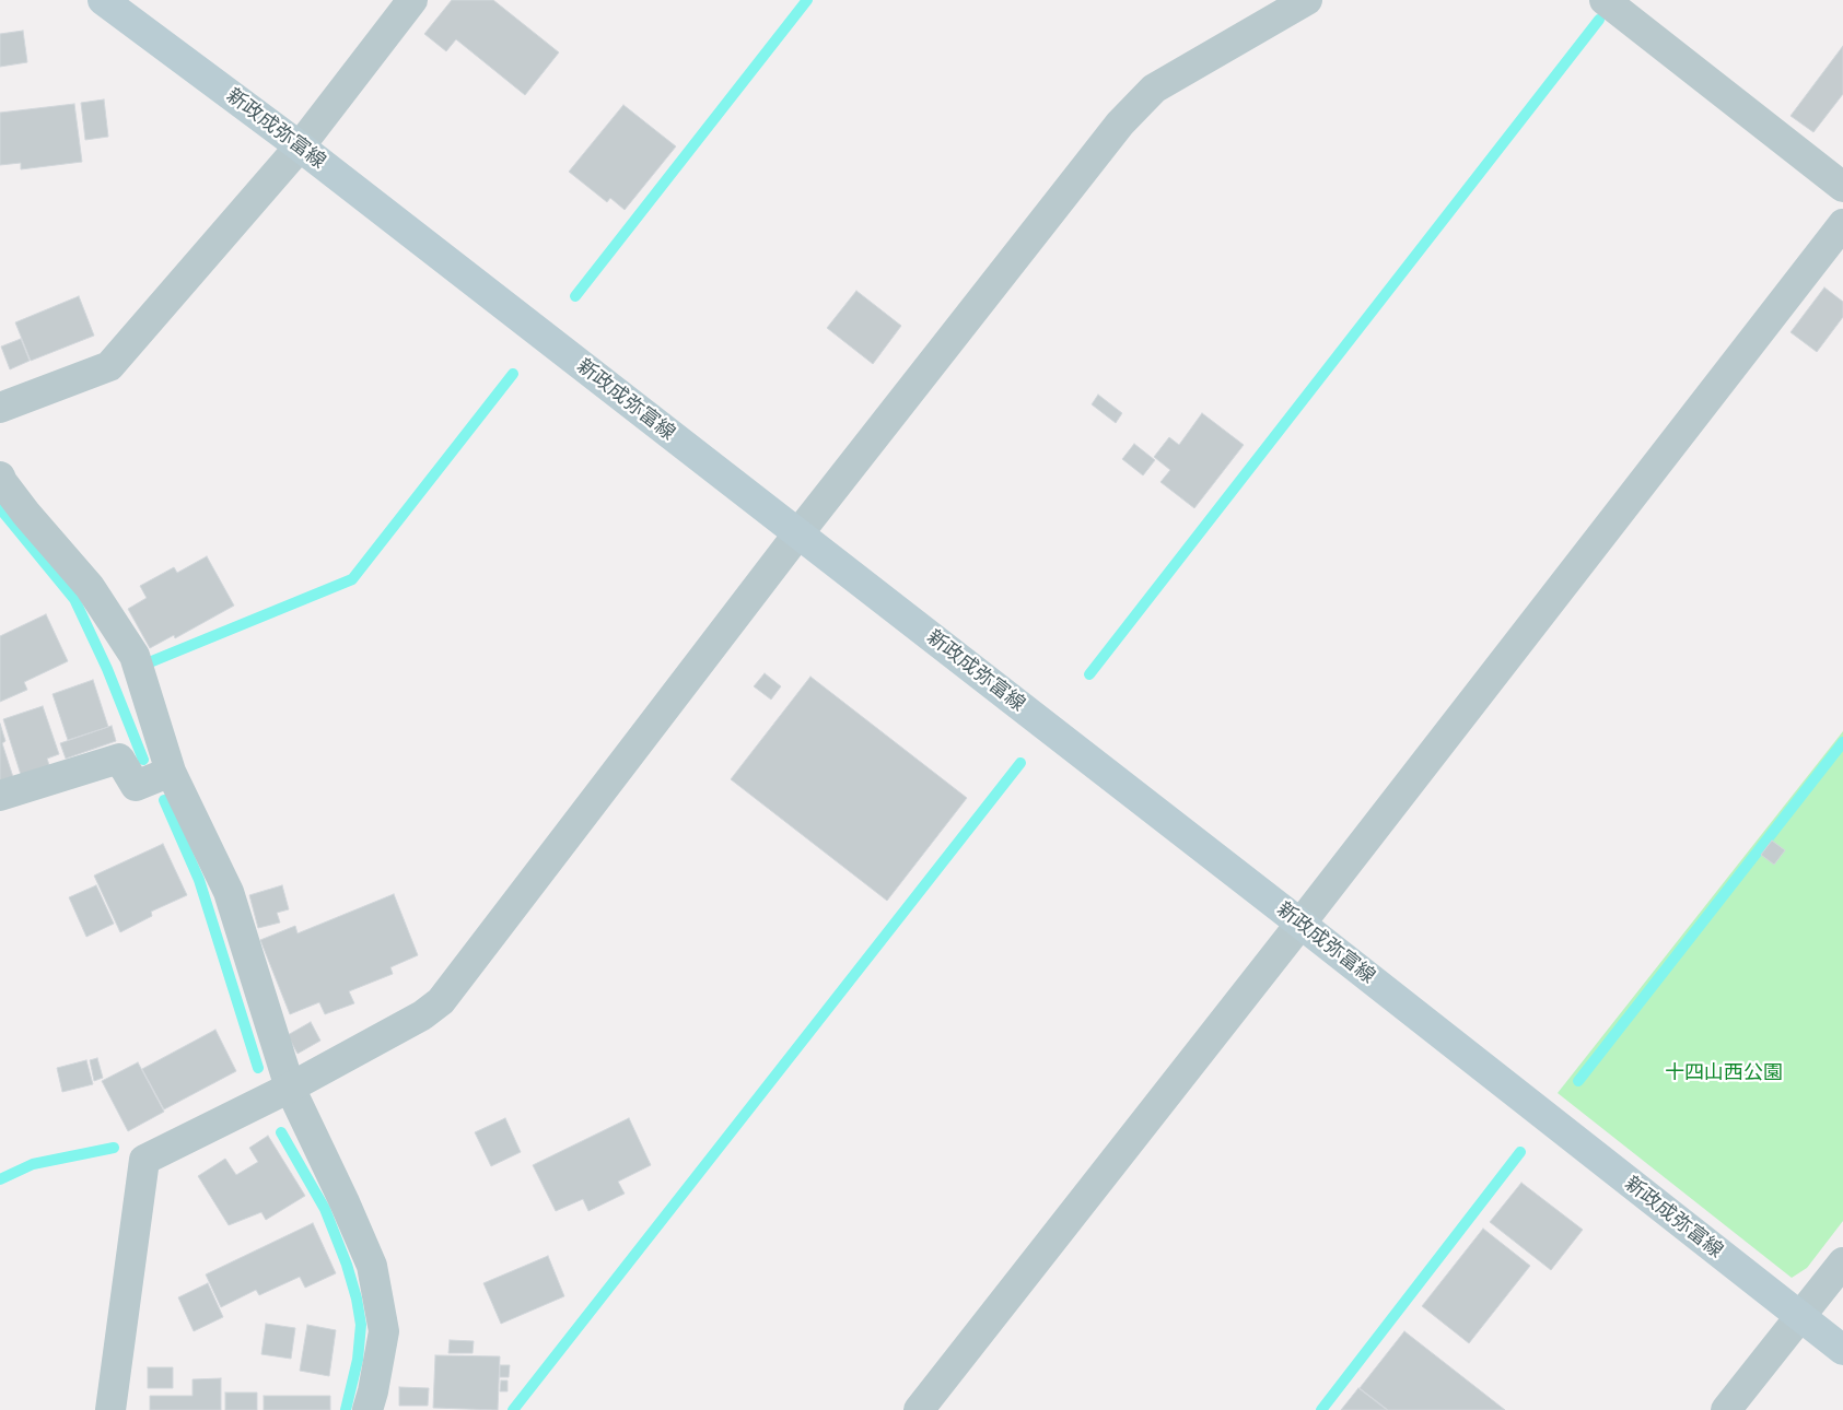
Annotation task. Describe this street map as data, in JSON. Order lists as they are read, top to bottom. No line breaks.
{"streets":{"main road":["新政成弥富線"]},"parks":["十四山西公園"]}
